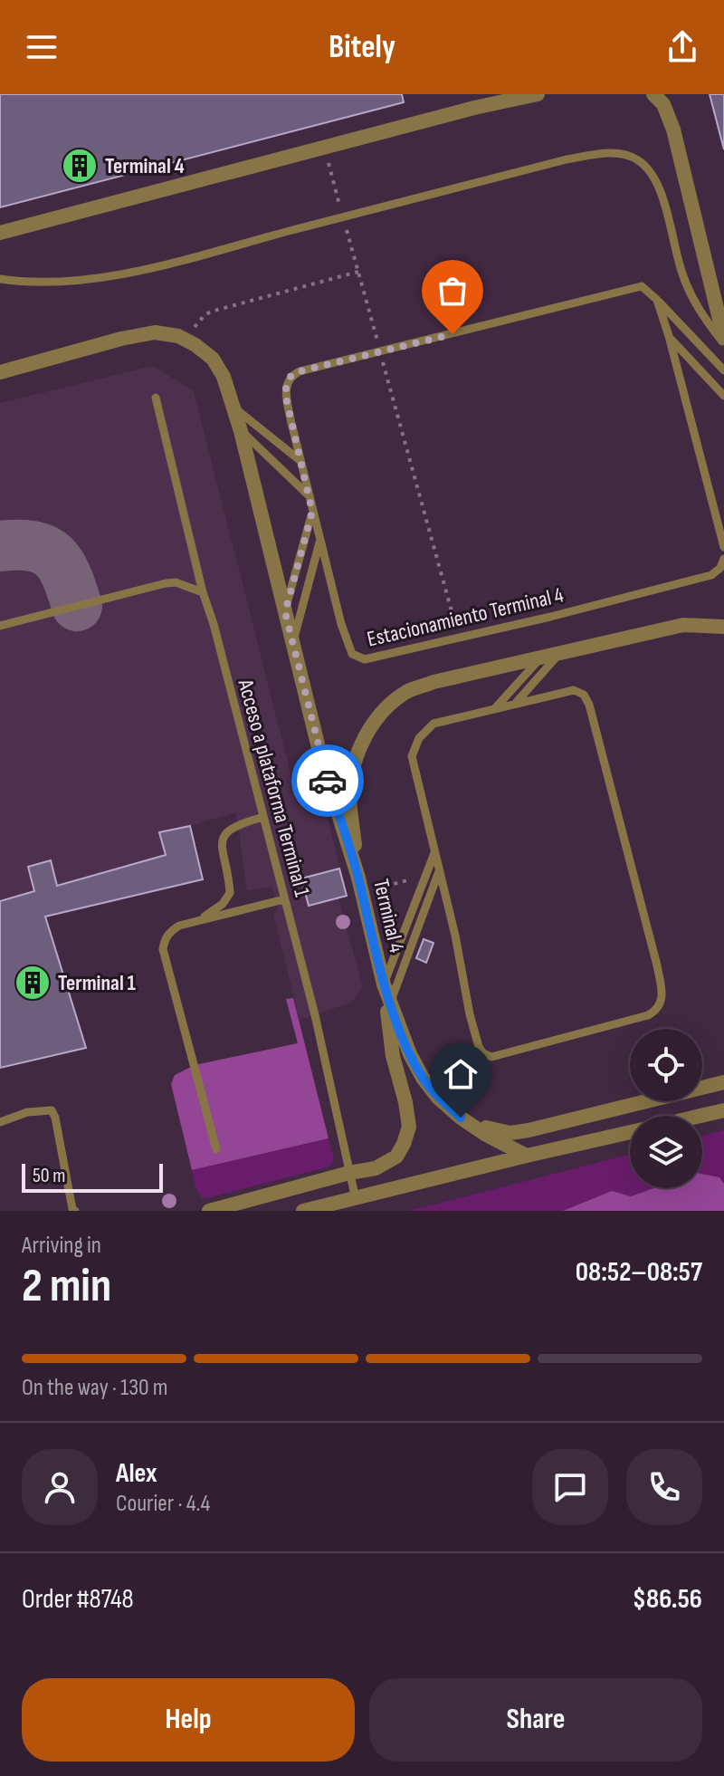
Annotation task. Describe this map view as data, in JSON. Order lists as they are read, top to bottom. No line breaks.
{"streets":{"street":["Terminal 4"],"lane":["Estacionamiento Terminal 4","Acceso a plataforma Terminal 1"]},"places":{"building":["Terminal 4","Terminal 1"]},"scale_bar":"50 m","page":{"header":"Bitely","scale":"50 m","heading":["2 min","Arriving in","08:52–08:57"],"panel":["Alex","Courier · 4.4","Order #8748","$86.56"],"bar":"On the way · 130 m","buttons":["Help","Share"]}}
